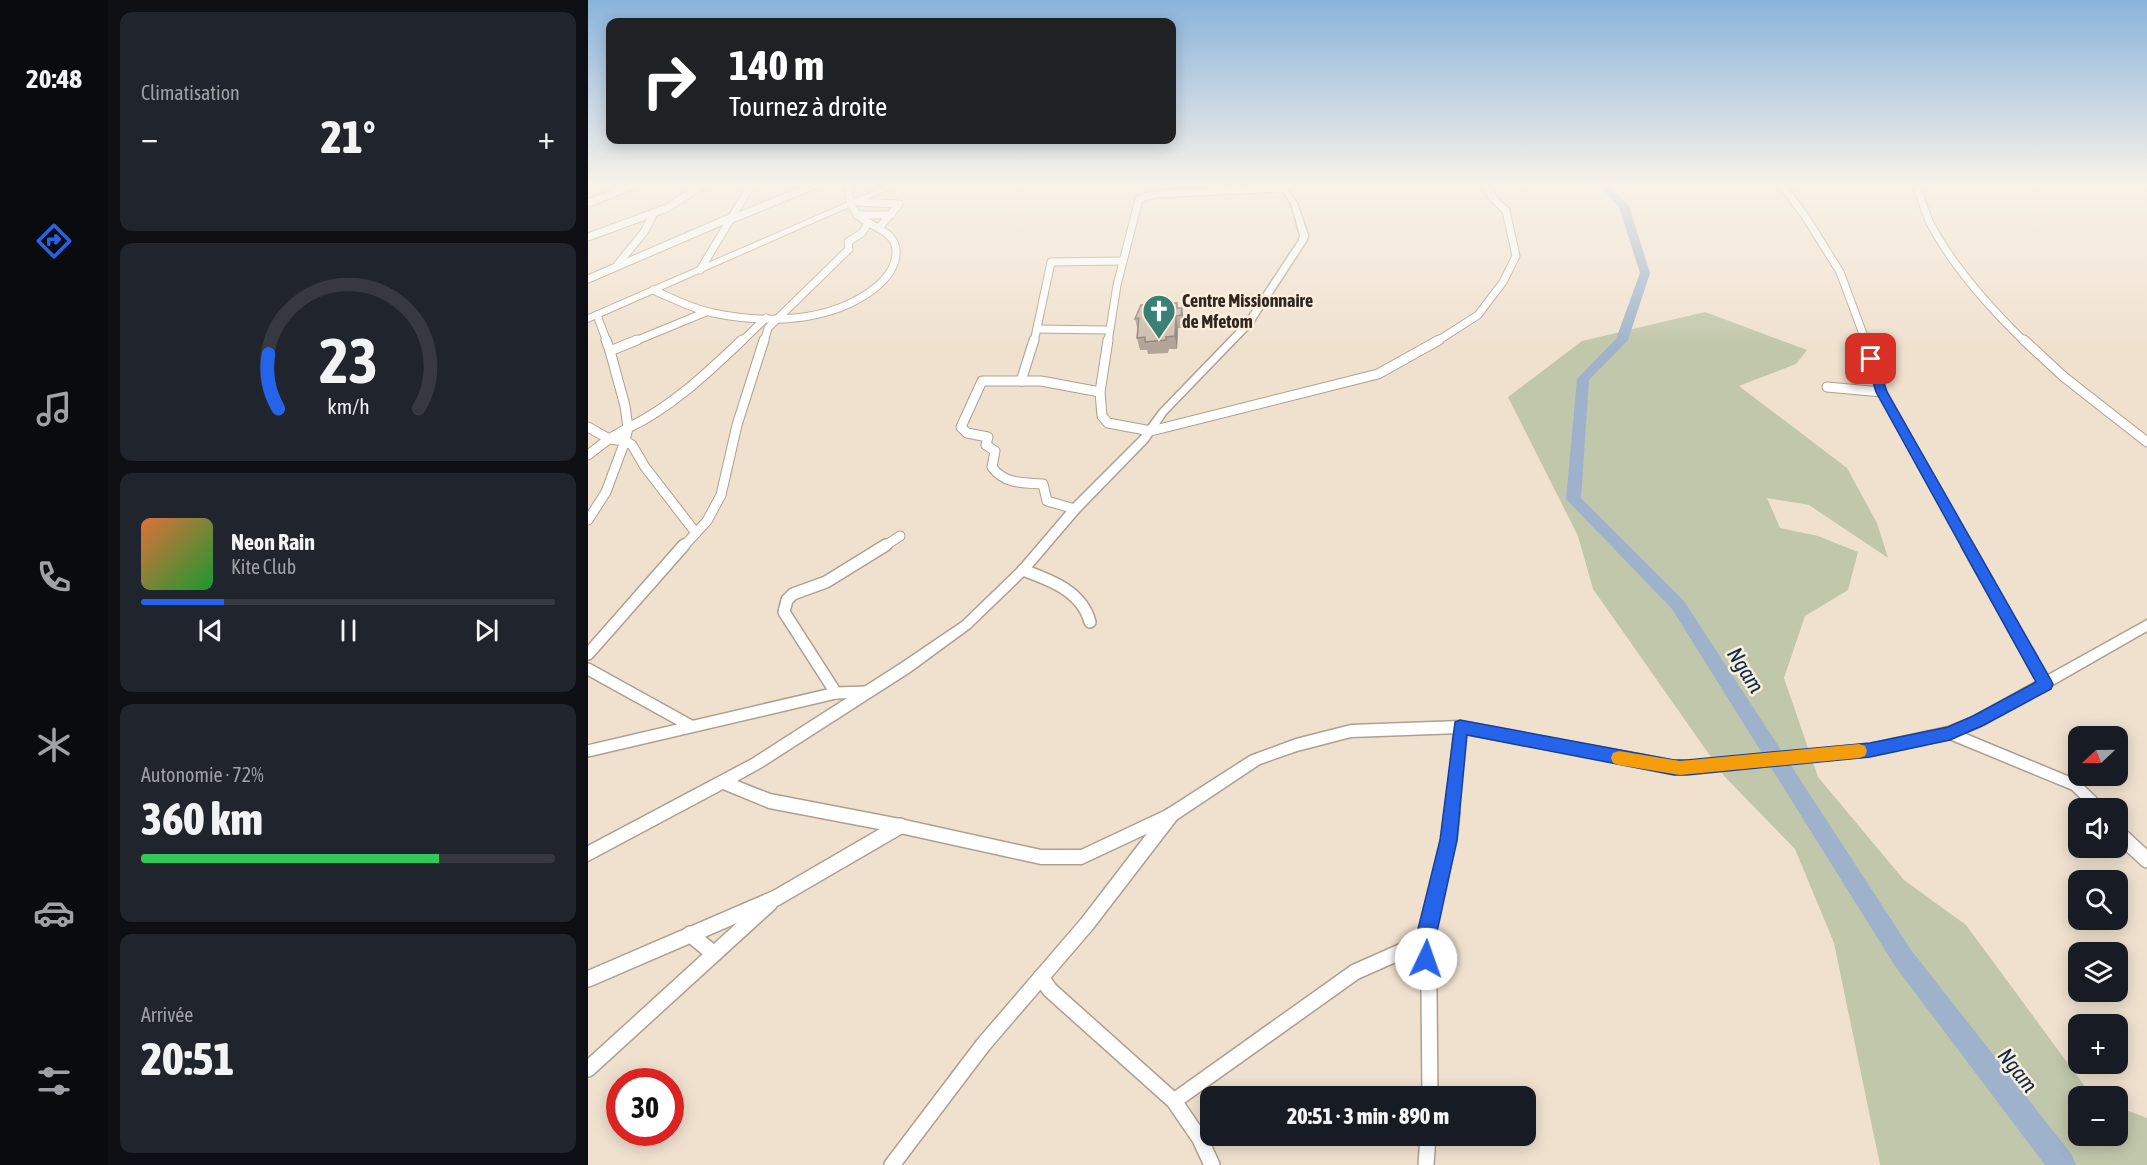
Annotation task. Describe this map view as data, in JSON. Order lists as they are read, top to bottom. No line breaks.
{"water":["Ngam"],"places":{"church":["Centre Missionnaire de Mfetom"]},"north":"left","page":{"tabs":"20:48","tile":["Climatisation",["Autonomie · 72%","360 km"],["Arrivée","20:51"]],"turn":["140 m","Tournez à droite"],"heat":["−","21°","+"],"song":["Neon Rain","Kite Club"],"map_buttons":["+","−"],"limit":"30","trip":"20:51 · 3 min · 890 m","gauge":["23","km/h"]}}
